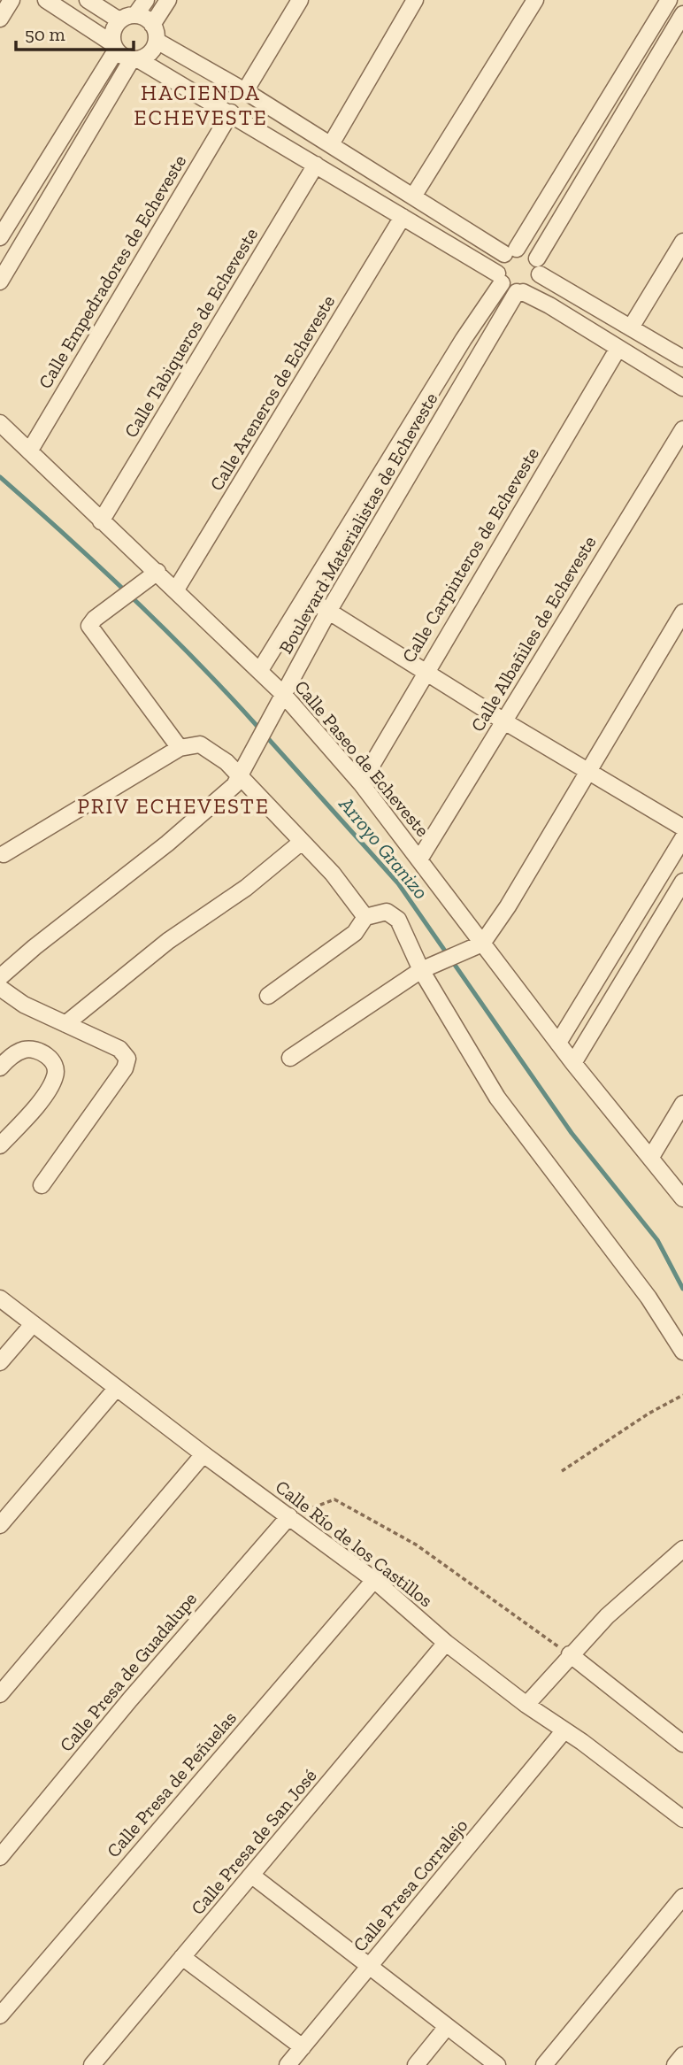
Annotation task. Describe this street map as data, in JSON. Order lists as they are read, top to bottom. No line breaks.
{"streets":{"street":["Calle Empedradores de Echeveste","Calle Tabiqueros de Echeveste","Calle Areneros de Echeveste","Boulevard Materialistas de Echeveste","Calle Carpinteros de Echeveste","Calle Albañiles de Echeveste","Calle Paseo de Echeveste","Calle Río de los Castillos","Calle Presa de Guadalupe","Calle Presa de Peñuelas","Calle Presa de San José","Calle Presa Corralejo"]},"crossings":[["Calle Empedradores de Echeveste","Calle Paseo de Echeveste"],["Calle Tabiqueros de Echeveste","Calle Paseo de Echeveste"],["Calle Areneros de Echeveste","Calle Paseo de Echeveste"],["Boulevard Materialistas de Echeveste","Calle Paseo de Echeveste"],["Calle Carpinteros de Echeveste","Calle Paseo de Echeveste"],["Calle Albañiles de Echeveste","Calle Paseo de Echeveste"],["Calle Río de los Castillos","Calle Presa de Guadalupe"],["Calle Río de los Castillos","Calle Presa de Peñuelas"],["Calle Río de los Castillos","Calle Presa de San José"],["Calle Río de los Castillos","Calle Presa Corralejo"]],"districts":["HACIENDA ECHEVESTE","PRIV ECHEVESTE"],"water":["Arroyo Granizo"],"scale_bar":"50 m"}
